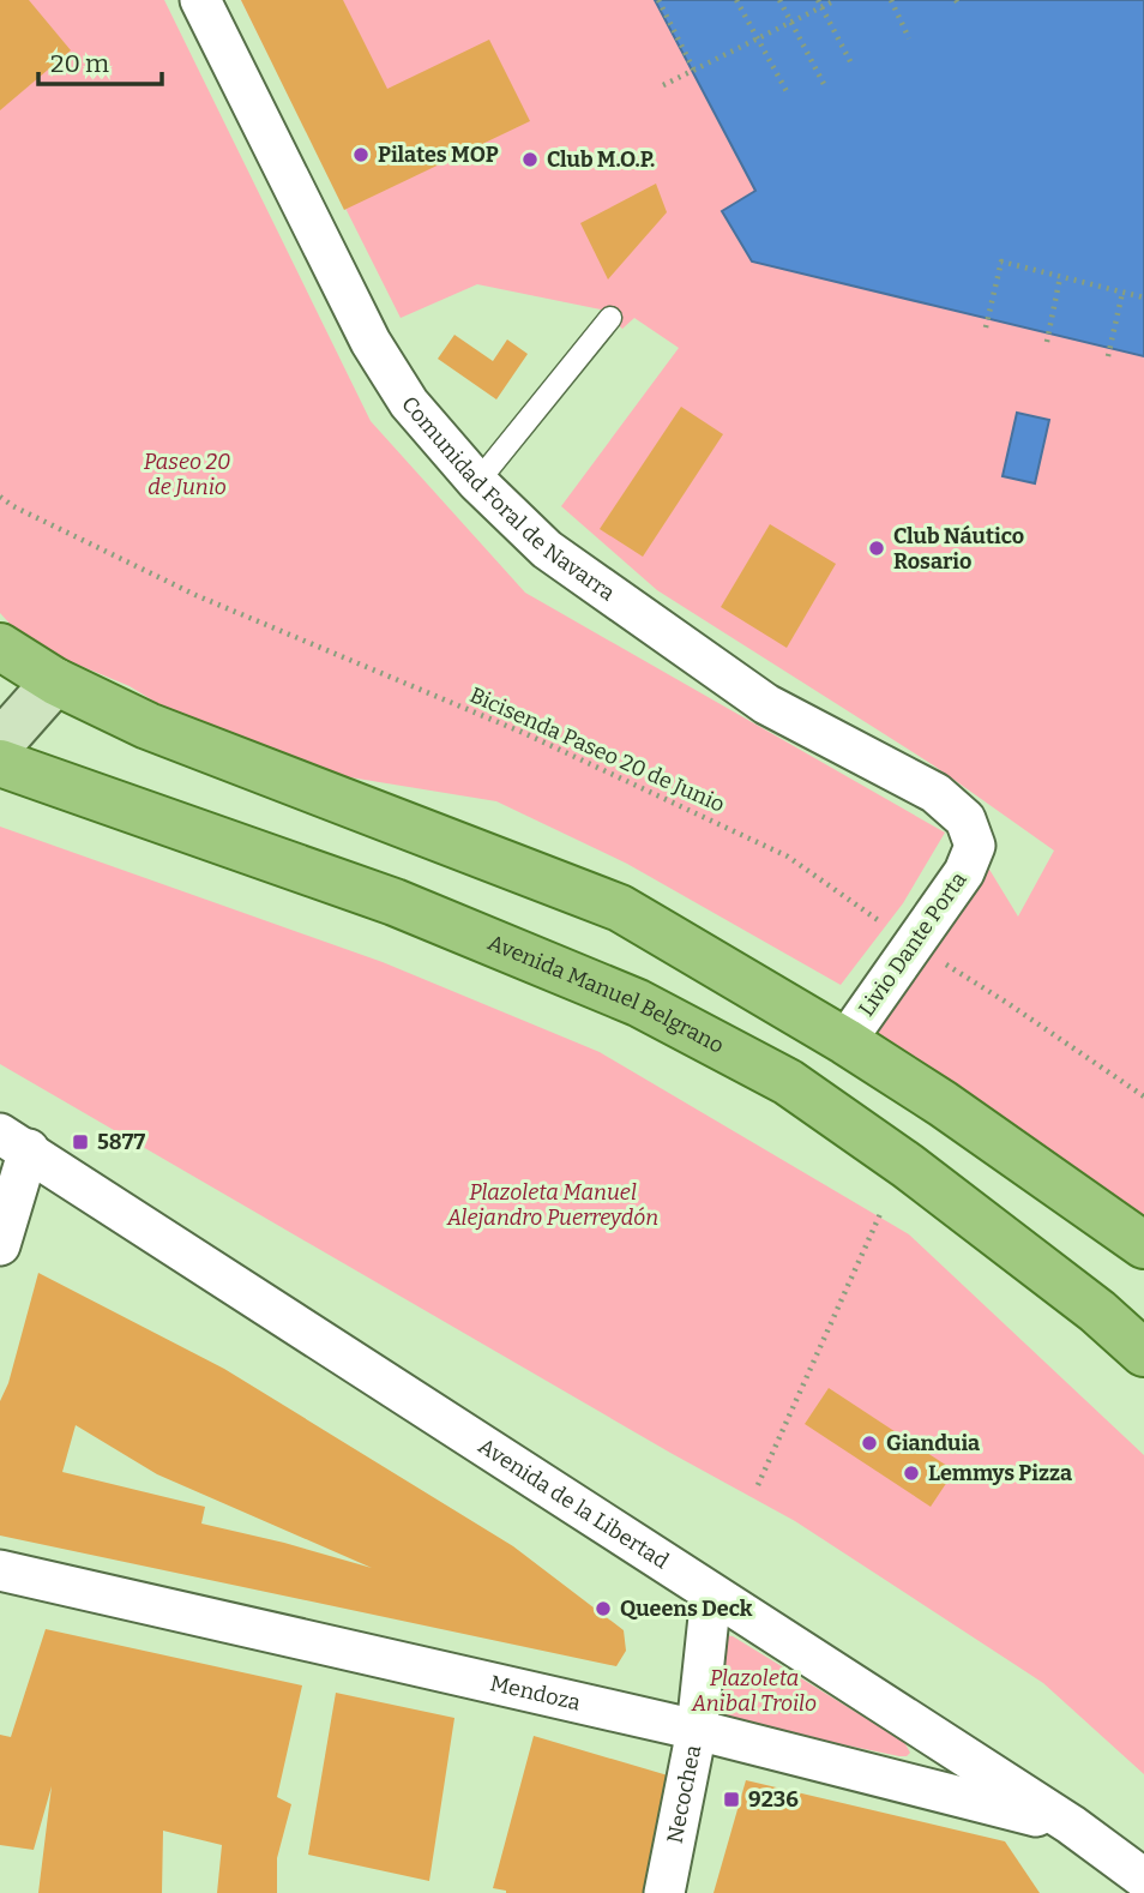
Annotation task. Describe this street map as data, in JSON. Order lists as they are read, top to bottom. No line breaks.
{"streets":{"main road":["Avenida Manuel Belgrano"],"street":["Comunidad Foral de Navarra","Livio Dante Porta","Avenida de la Libertad","Mendoza","Necochea"],"path":["Bicisenda Paseo 20 de Junio"]},"crossings":[["Comunidad Foral de Navarra","Livio Dante Porta"],["Bicisenda Paseo 20 de Junio","Livio Dante Porta"],["Avenida de la Libertad","Mendoza"],["Avenida de la Libertad","Necochea"],["Mendoza","Necochea"]],"parks":["Paseo 20 de Junio","Plazoleta Manuel Alejandro Puerreydón","Plazoleta Anibal Troilo"],"places":{"other":["Pilates MOP","Club M.O.P.","Club Náutico Rosario","Gianduia","Lemmys Pizza","Queens Deck"],"transit":["5877","9236"]},"scale_bar":"20 m"}
